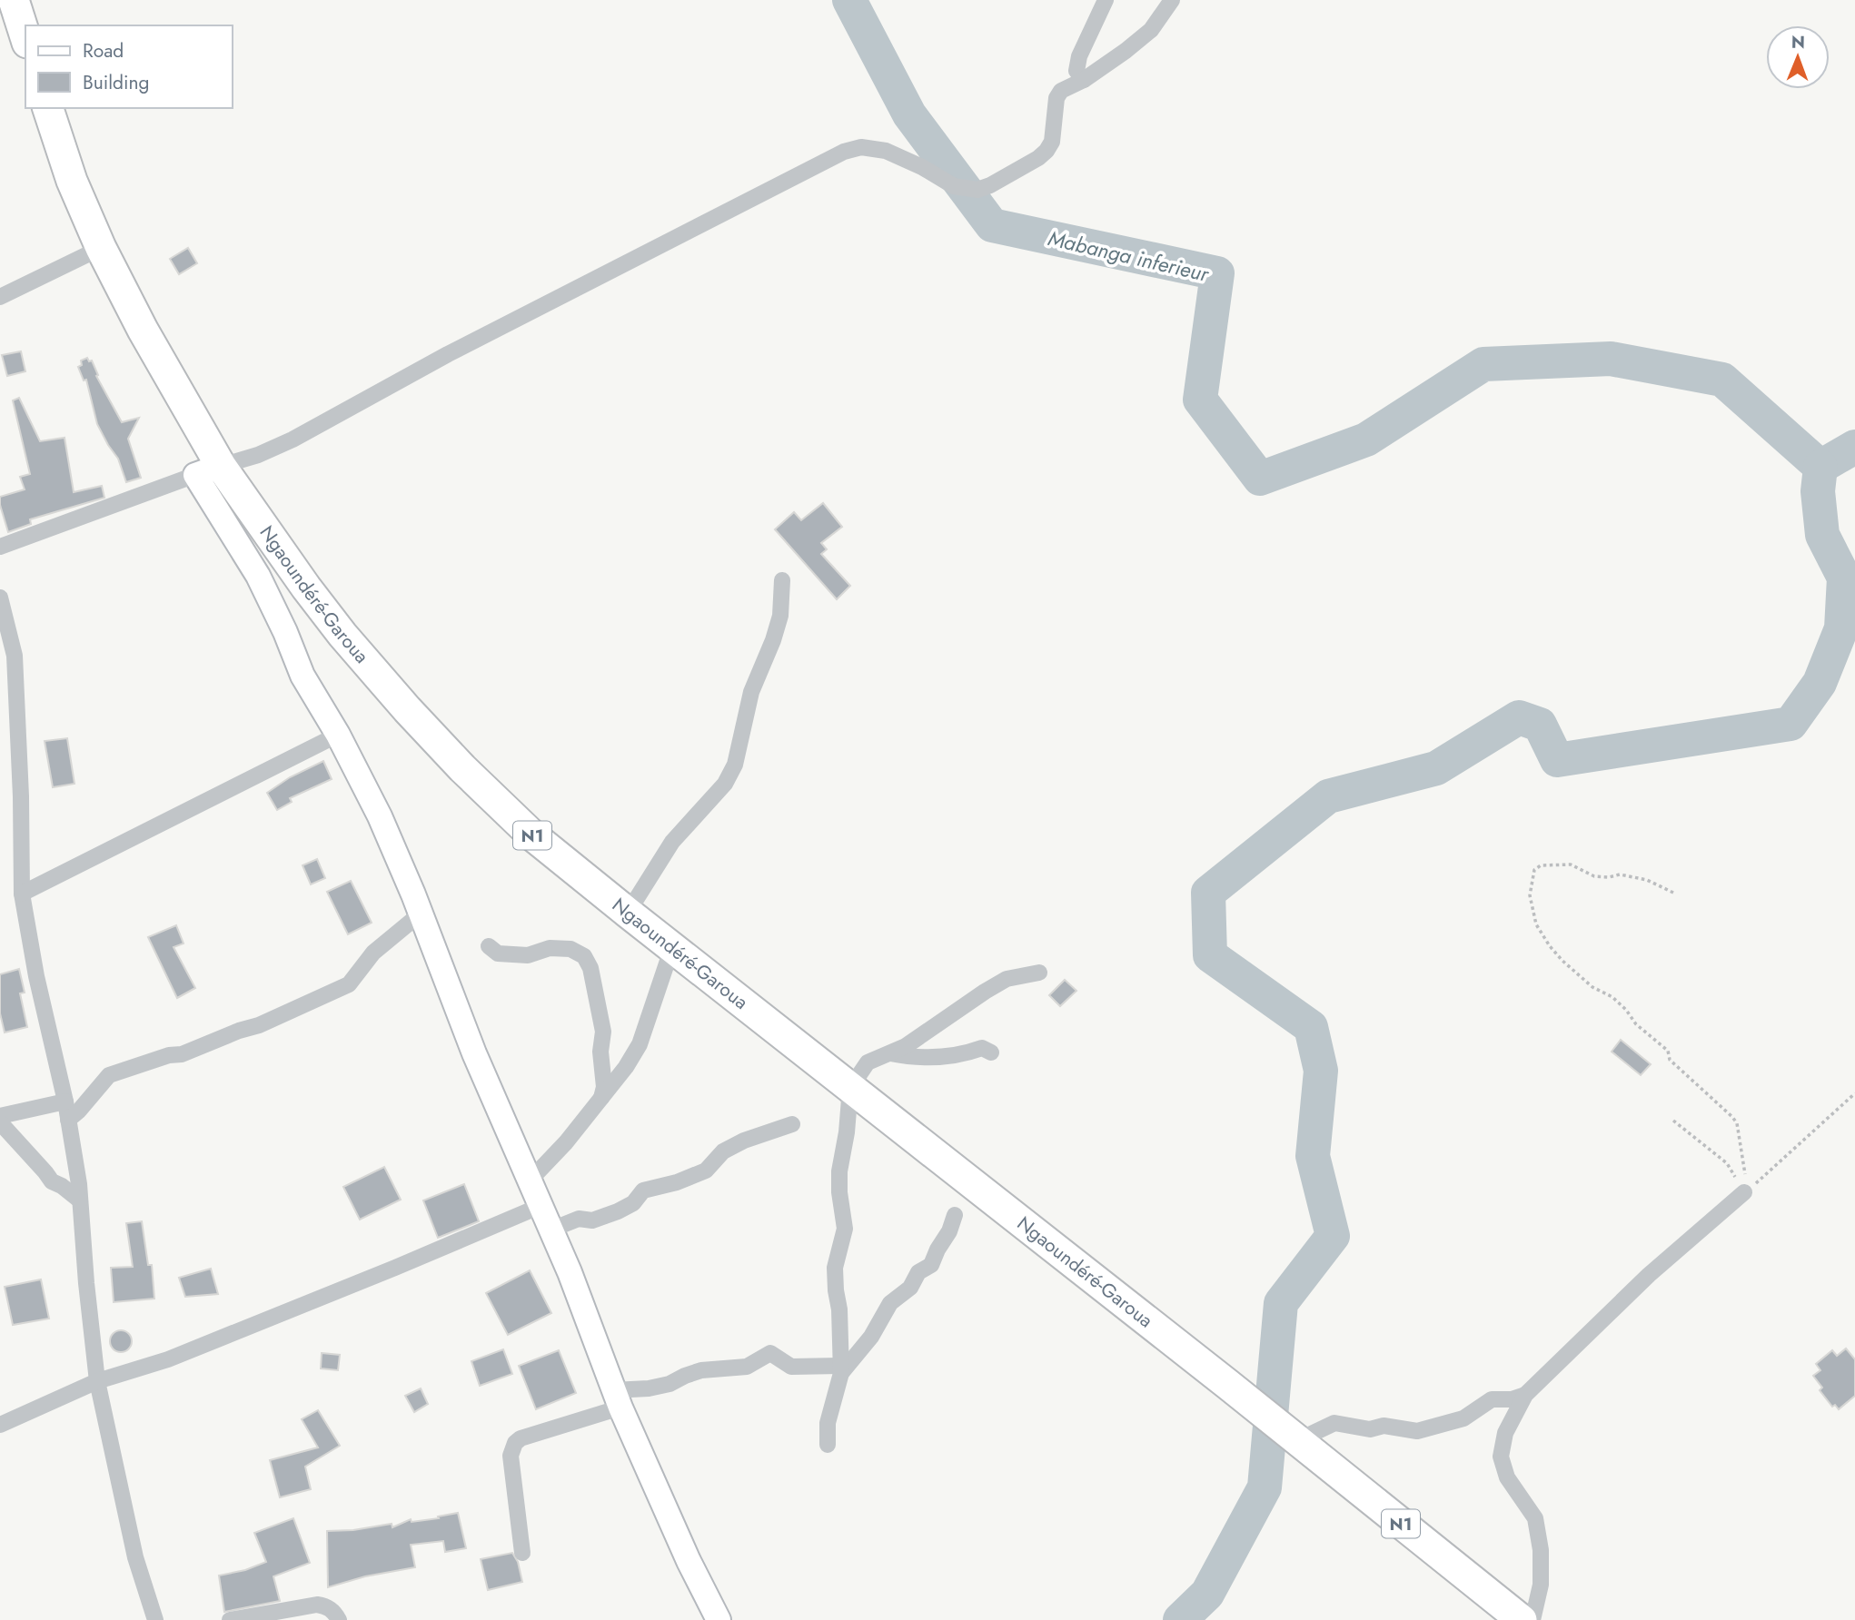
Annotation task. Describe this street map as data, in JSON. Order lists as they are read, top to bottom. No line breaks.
{"streets":{"highway":["Ngaoundéré-Garoua","N1"]},"water":["Mabanga inferieur"],"legend":["Road","Building"],"north":"top"}
